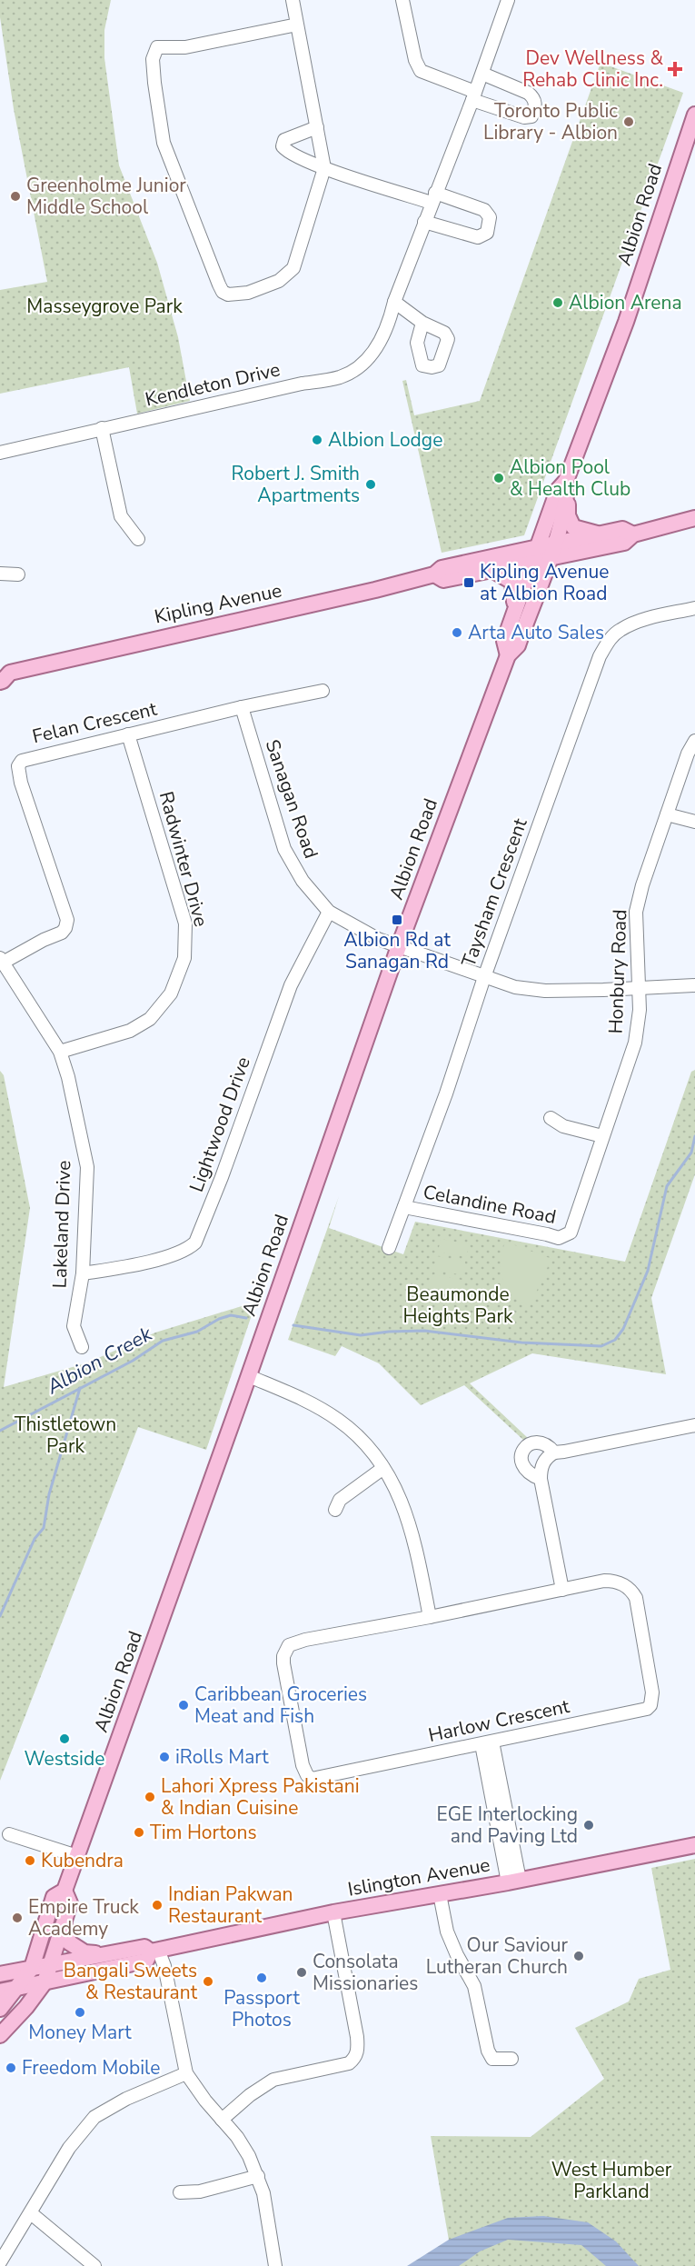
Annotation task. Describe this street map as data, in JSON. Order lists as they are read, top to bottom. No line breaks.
{"streets":{"main road":["Albion Road","Kipling Avenue","Islington Avenue"],"street":["Kendleton Drive","Felan Crescent","Sanagan Road","Radwinter Drive","Taysham Crescent","Honbury Road","Lightwood Drive","Celandine Road","Lakeland Drive","Harlow Crescent"]},"crossings":[["Albion Road","Kipling Avenue"],["Albion Road","Sanagan Road"],["Albion Road","Islington Avenue"],["Felan Crescent","Sanagan Road"],["Felan Crescent","Radwinter Drive"],["Felan Crescent","Lakeland Drive"],["Sanagan Road","Taysham Crescent"],["Sanagan Road","Honbury Road"],["Sanagan Road","Lightwood Drive"],["Radwinter Drive","Lakeland Drive"],["Taysham Crescent","Celandine Road"],["Honbury Road","Celandine Road"],["Lightwood Drive","Lakeland Drive"]],"water":["Albion Creek"],"parks":["Masseygrove Park","Beaumonde Heights Park","Thistletown Park","West Humber Parkland"],"places":{"health":["Dev Wellness & Rehab Clinic Inc."],"other":["Toronto Public Library - Albion","Greenholme Junior Middle School","Albion Arena","Albion Lodge","Albion Pool & Health Club","Robert J. Smith Apartments","Arta Auto Sales","Caribbean Groceries Meat and Fish","Westside","iRolls Mart","Lahori Xpress Pakistani & Indian Cuisine","EGE Interlocking and Paving Ltd","Tim Hortons","Kubendra","Indian Pakwan Restaurant","Empire Truck Academy","Our Saviour Lutheran Church","Consolata Missionaries","Passport Photos","Bangali Sweets & Restaurant","Money Mart","Freedom Mobile"],"transit":["Kipling Avenue at Albion Road","Albion Rd at Sanagan Rd"]}}
